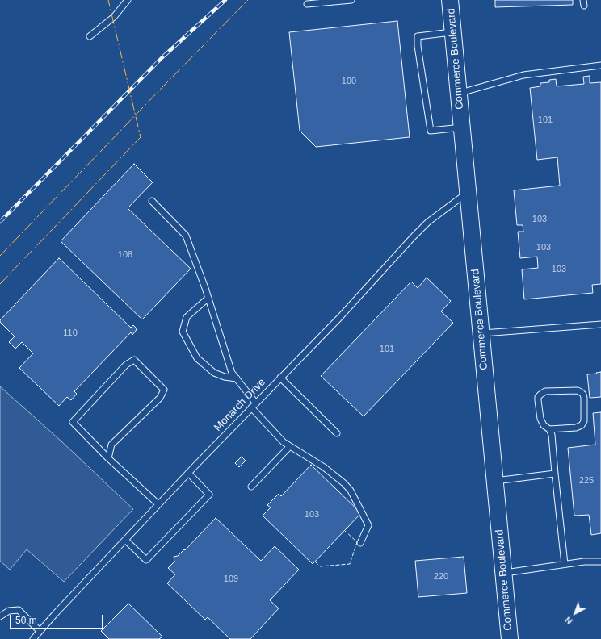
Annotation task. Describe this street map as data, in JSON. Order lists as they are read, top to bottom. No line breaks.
{"streets":{"street":["Commerce Boulevard"],"lane":["Monarch Drive"]},"crossings":[["Commerce Boulevard","Monarch Drive"]],"house_numbers":["100","101","103","103","108","103","110","101","225","103","220","109"],"scale_bar":"50 m","north":"bottom left"}
